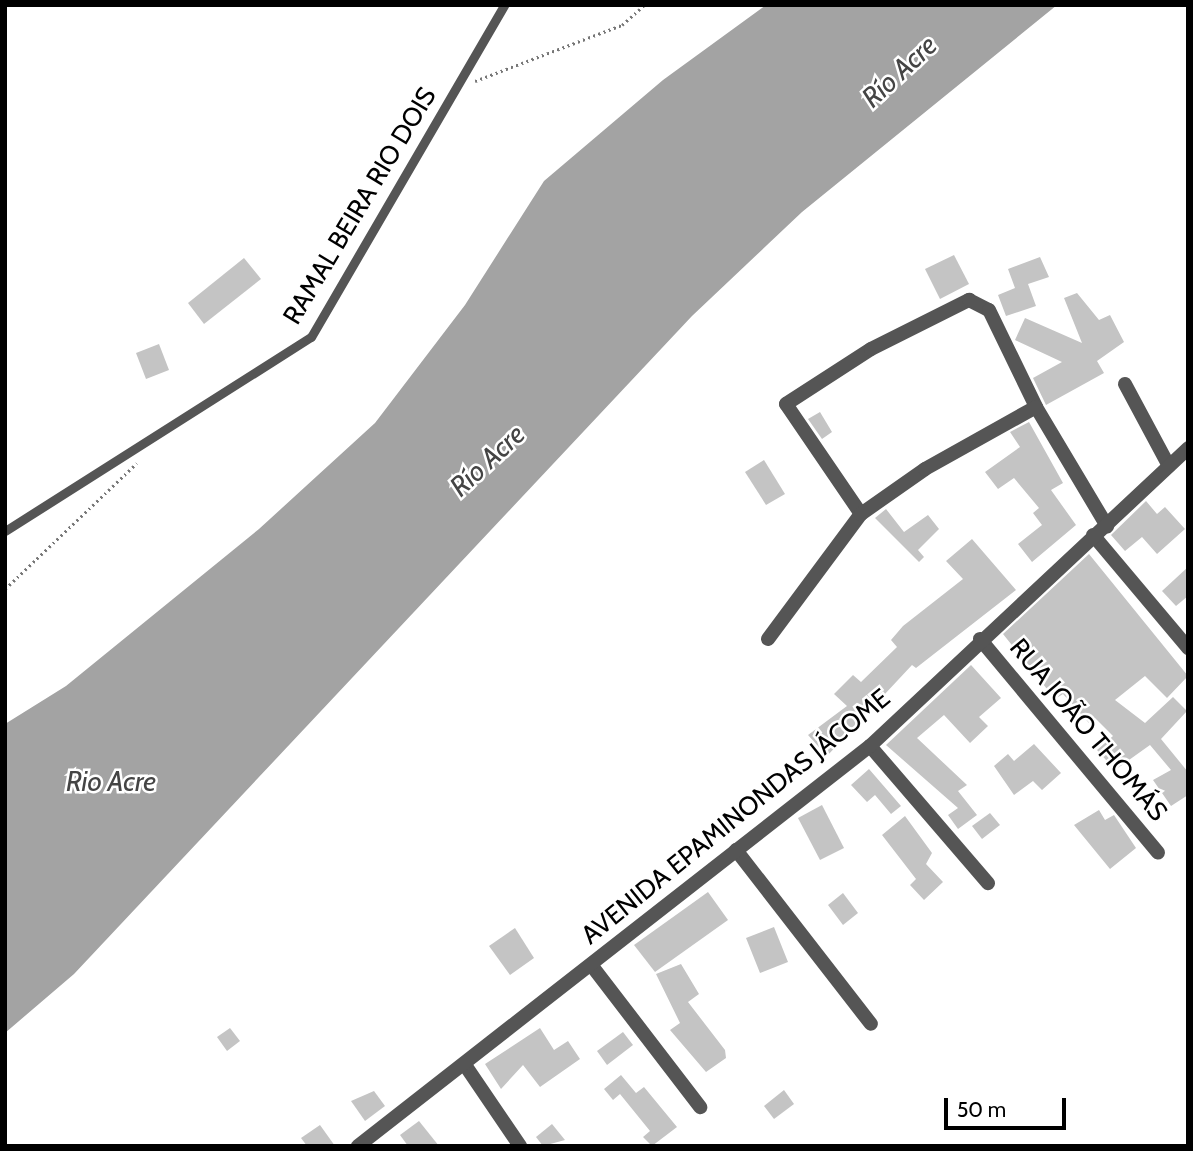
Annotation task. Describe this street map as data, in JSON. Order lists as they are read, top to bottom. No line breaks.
{"streets":{"street":["RUA JOÃO THOMÁS","AVENIDA EPAMINONDAS JÁCOME"],"lane":["RAMAL BEIRA RIO DOIS"]},"crossings":[["RUA JOÃO THOMÁS","AVENIDA EPAMINONDAS JÁCOME"]],"water":["Río Acre","Rio Acre"],"scale_bar":"50 m"}
